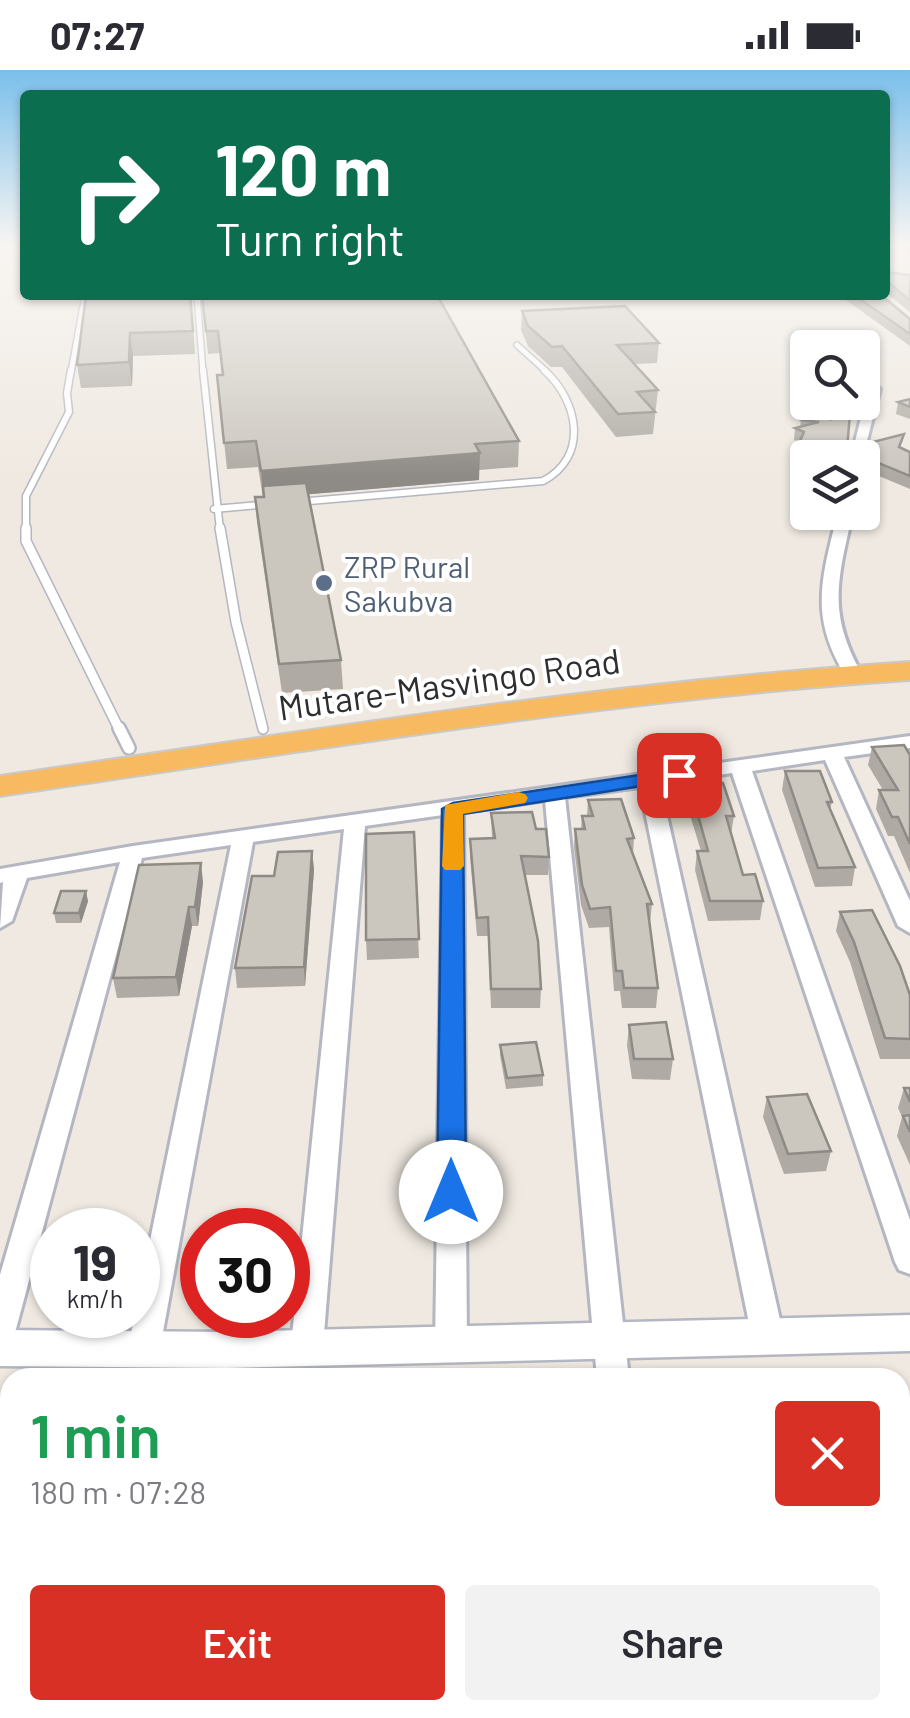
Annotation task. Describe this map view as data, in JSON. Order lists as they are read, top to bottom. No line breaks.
{"streets":{"highway":["Mutare-Masvingo Road"]},"places":["ZRP Rural Sakubva"],"page":{"status":"07:27","turn":["120 m","Turn right"],"speed":"19 km/h","limit":"30","heading":["1 min","180 m · 07:28"],"buttons":["Exit","Share"]}}
